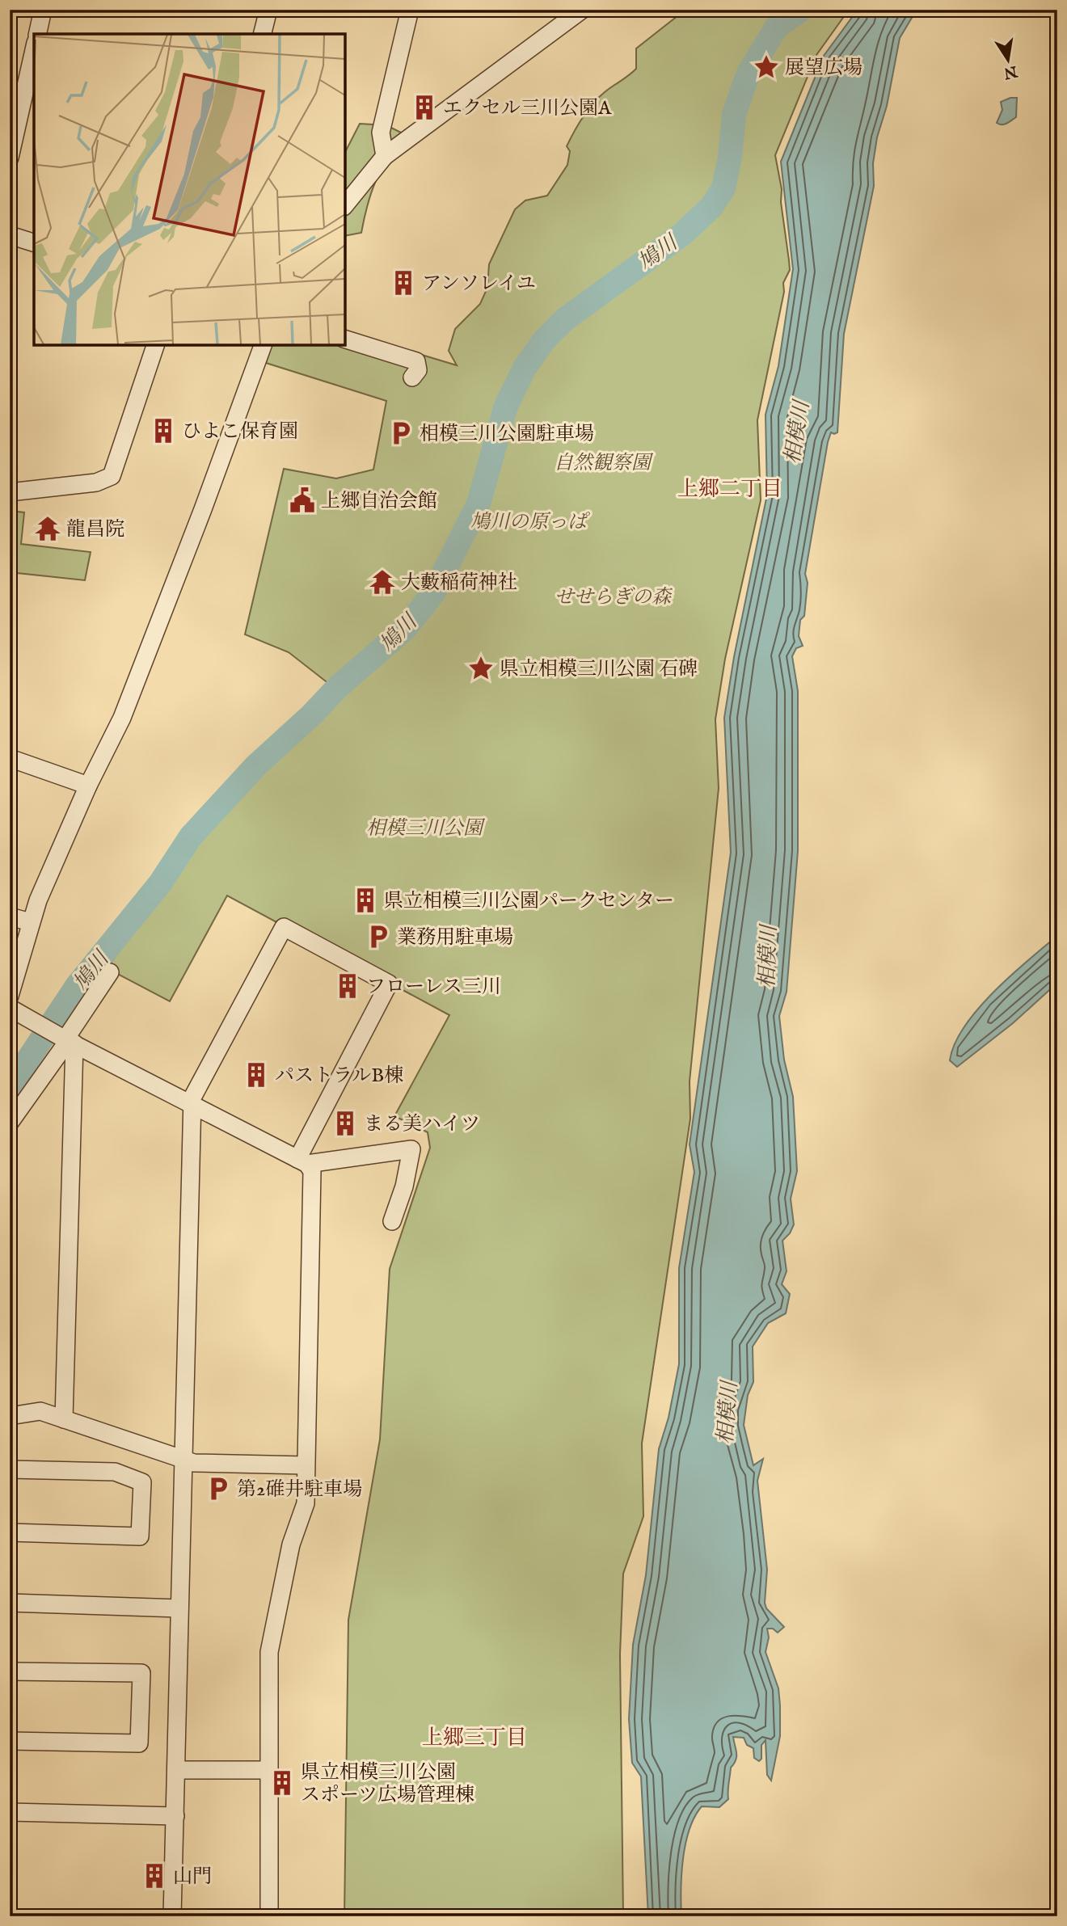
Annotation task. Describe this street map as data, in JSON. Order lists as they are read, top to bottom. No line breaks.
{"districts":["上郷二丁目","上郷三丁目"],"water":["鳩川","相模川"],"parks":["自然観察園","鳩川の原っぱ","せせらぎの森","相模三川公園"],"places":{"place":["展望広場","県立相模三川公園 石碑"],"building":["エクセル三川公園A","アンソレイユ","ひよこ保育園","県立相模三川公園パークセンター","フローレス三川","パストラルB棟","まる美ハイツ","県立相模三川公園 スポーツ広場管理棟","山門"],"parking":["相模三川公園駐車場","業務用駐車場","第2碓井駐車場"],"public building":["上郷自治会館"],"temple":["龍昌院","大藪稲荷神社"]},"north":"bottom"}
